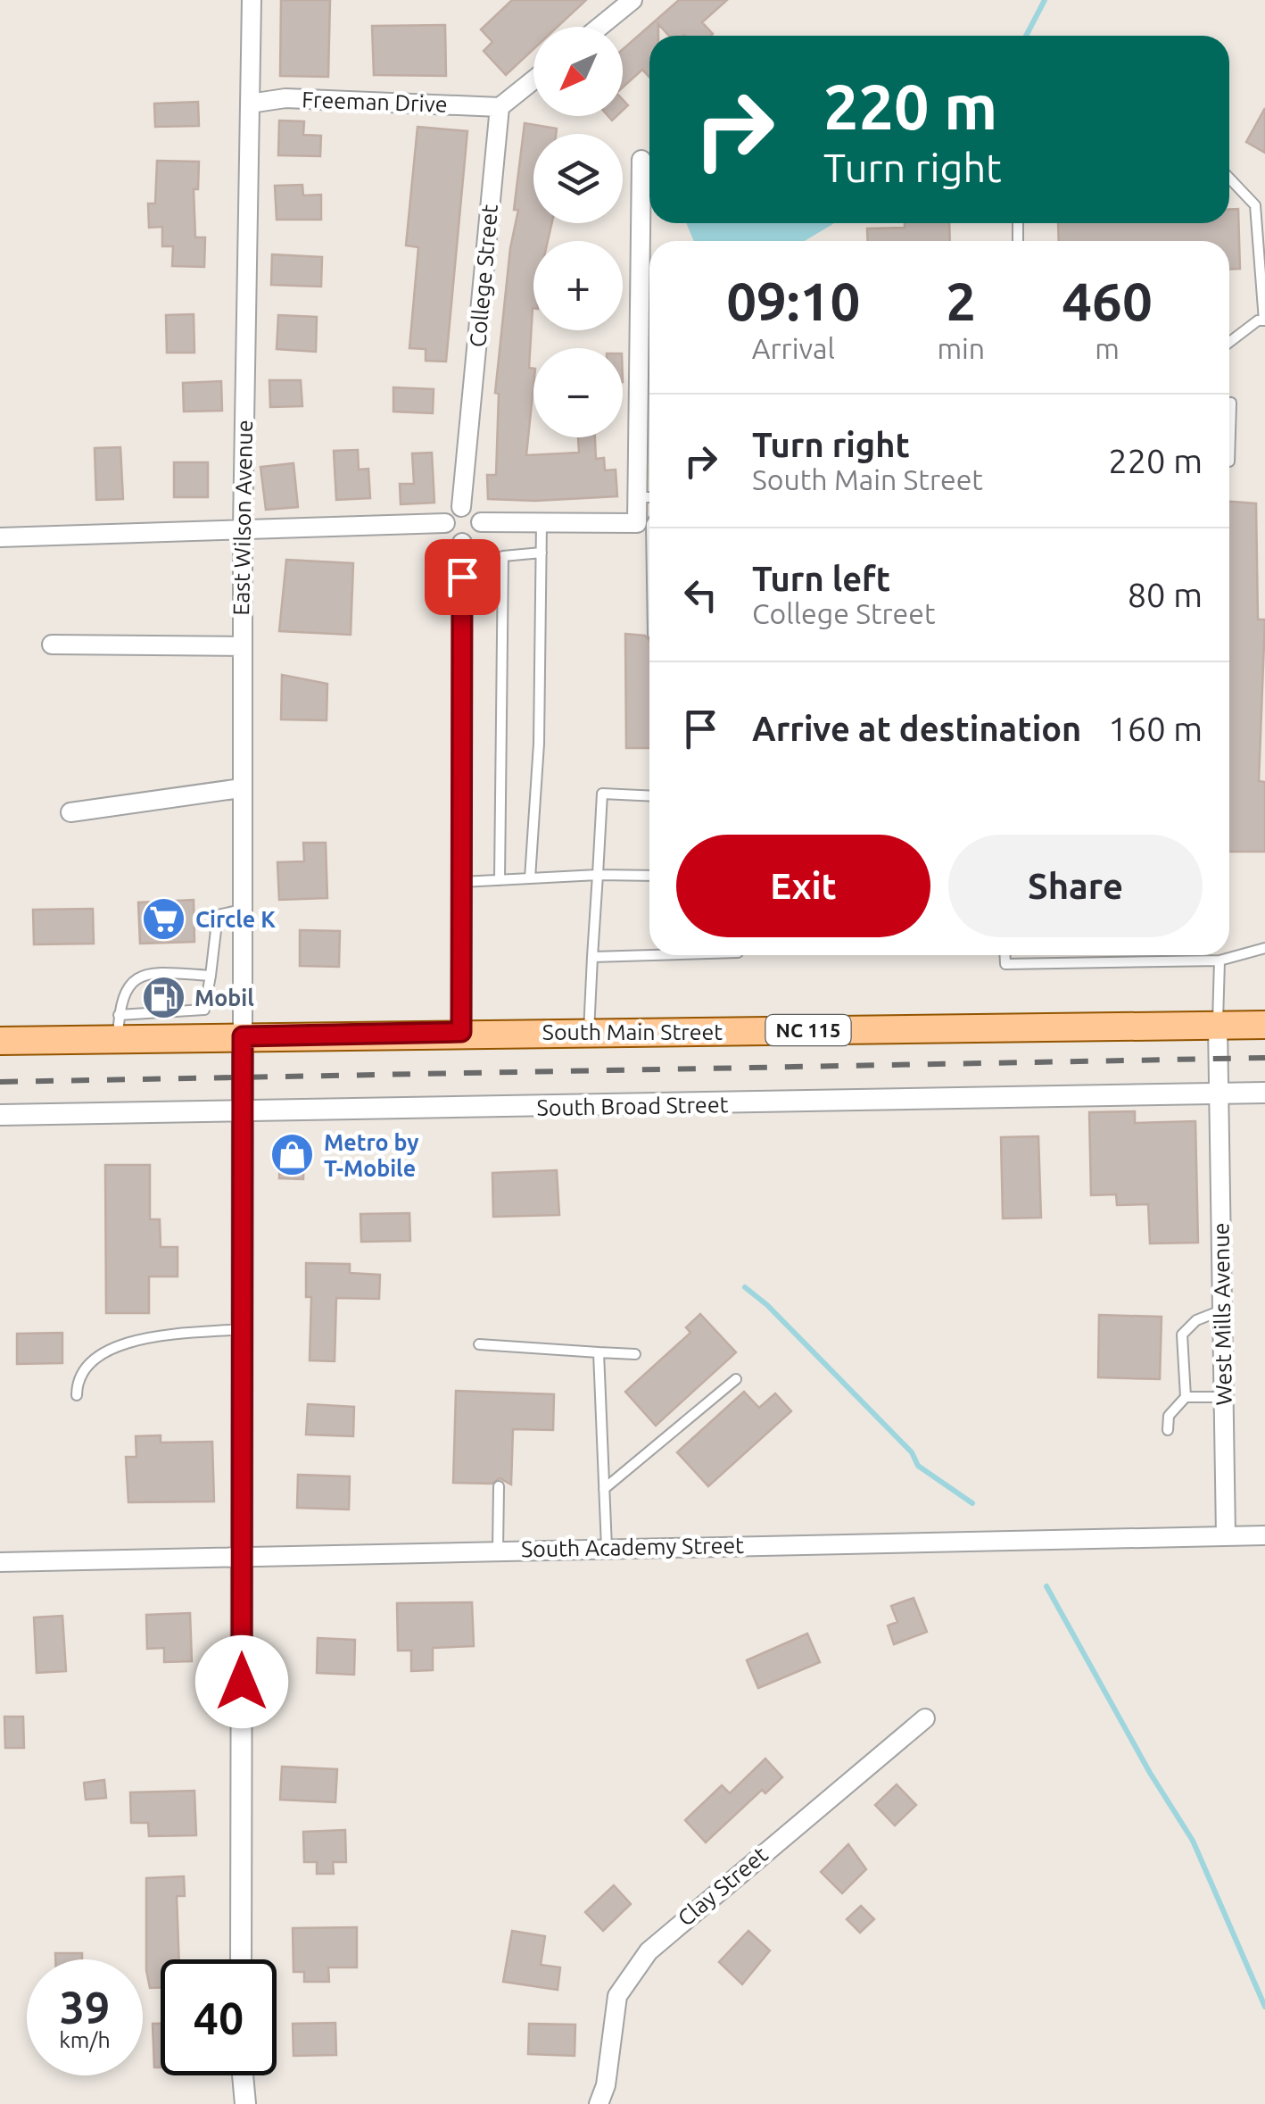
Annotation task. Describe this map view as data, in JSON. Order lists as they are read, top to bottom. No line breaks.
{"streets":{"main road":["NC 115","South Main Street"],"street":["Freeman Drive","College Street","East Wilson Avenue","South Broad Street","West Mills Avenue","South Academy Street","Clay Street"]},"crossings":[["Freeman Drive","College Street"],["Freeman Drive","East Wilson Avenue"],["East Wilson Avenue","South Main Street"],["South Main Street","West Mills Avenue"],["South Broad Street","West Mills Avenue"],["West Mills Avenue","South Academy Street"]],"places":{"supermarket":["Circle K"],"fuel station":["Mobil"],"shop":["Metro by T-Mobile"]},"north":"bottom left","page":{"map_buttons":["+","−"],"turn":["220 m","Turn right"],"eta":["09:10","Arrival","2","min","460","m"],"list":[{"name":"Turn right","note":"South Main Street","value":"220 m"},{"name":"Turn left","note":"College Street","value":"80 m"},{"name":"Arrive at destination","value":"160 m"}],"buttons":["Exit","Share"],"speed":"39 km/h","limit":"40"}}
